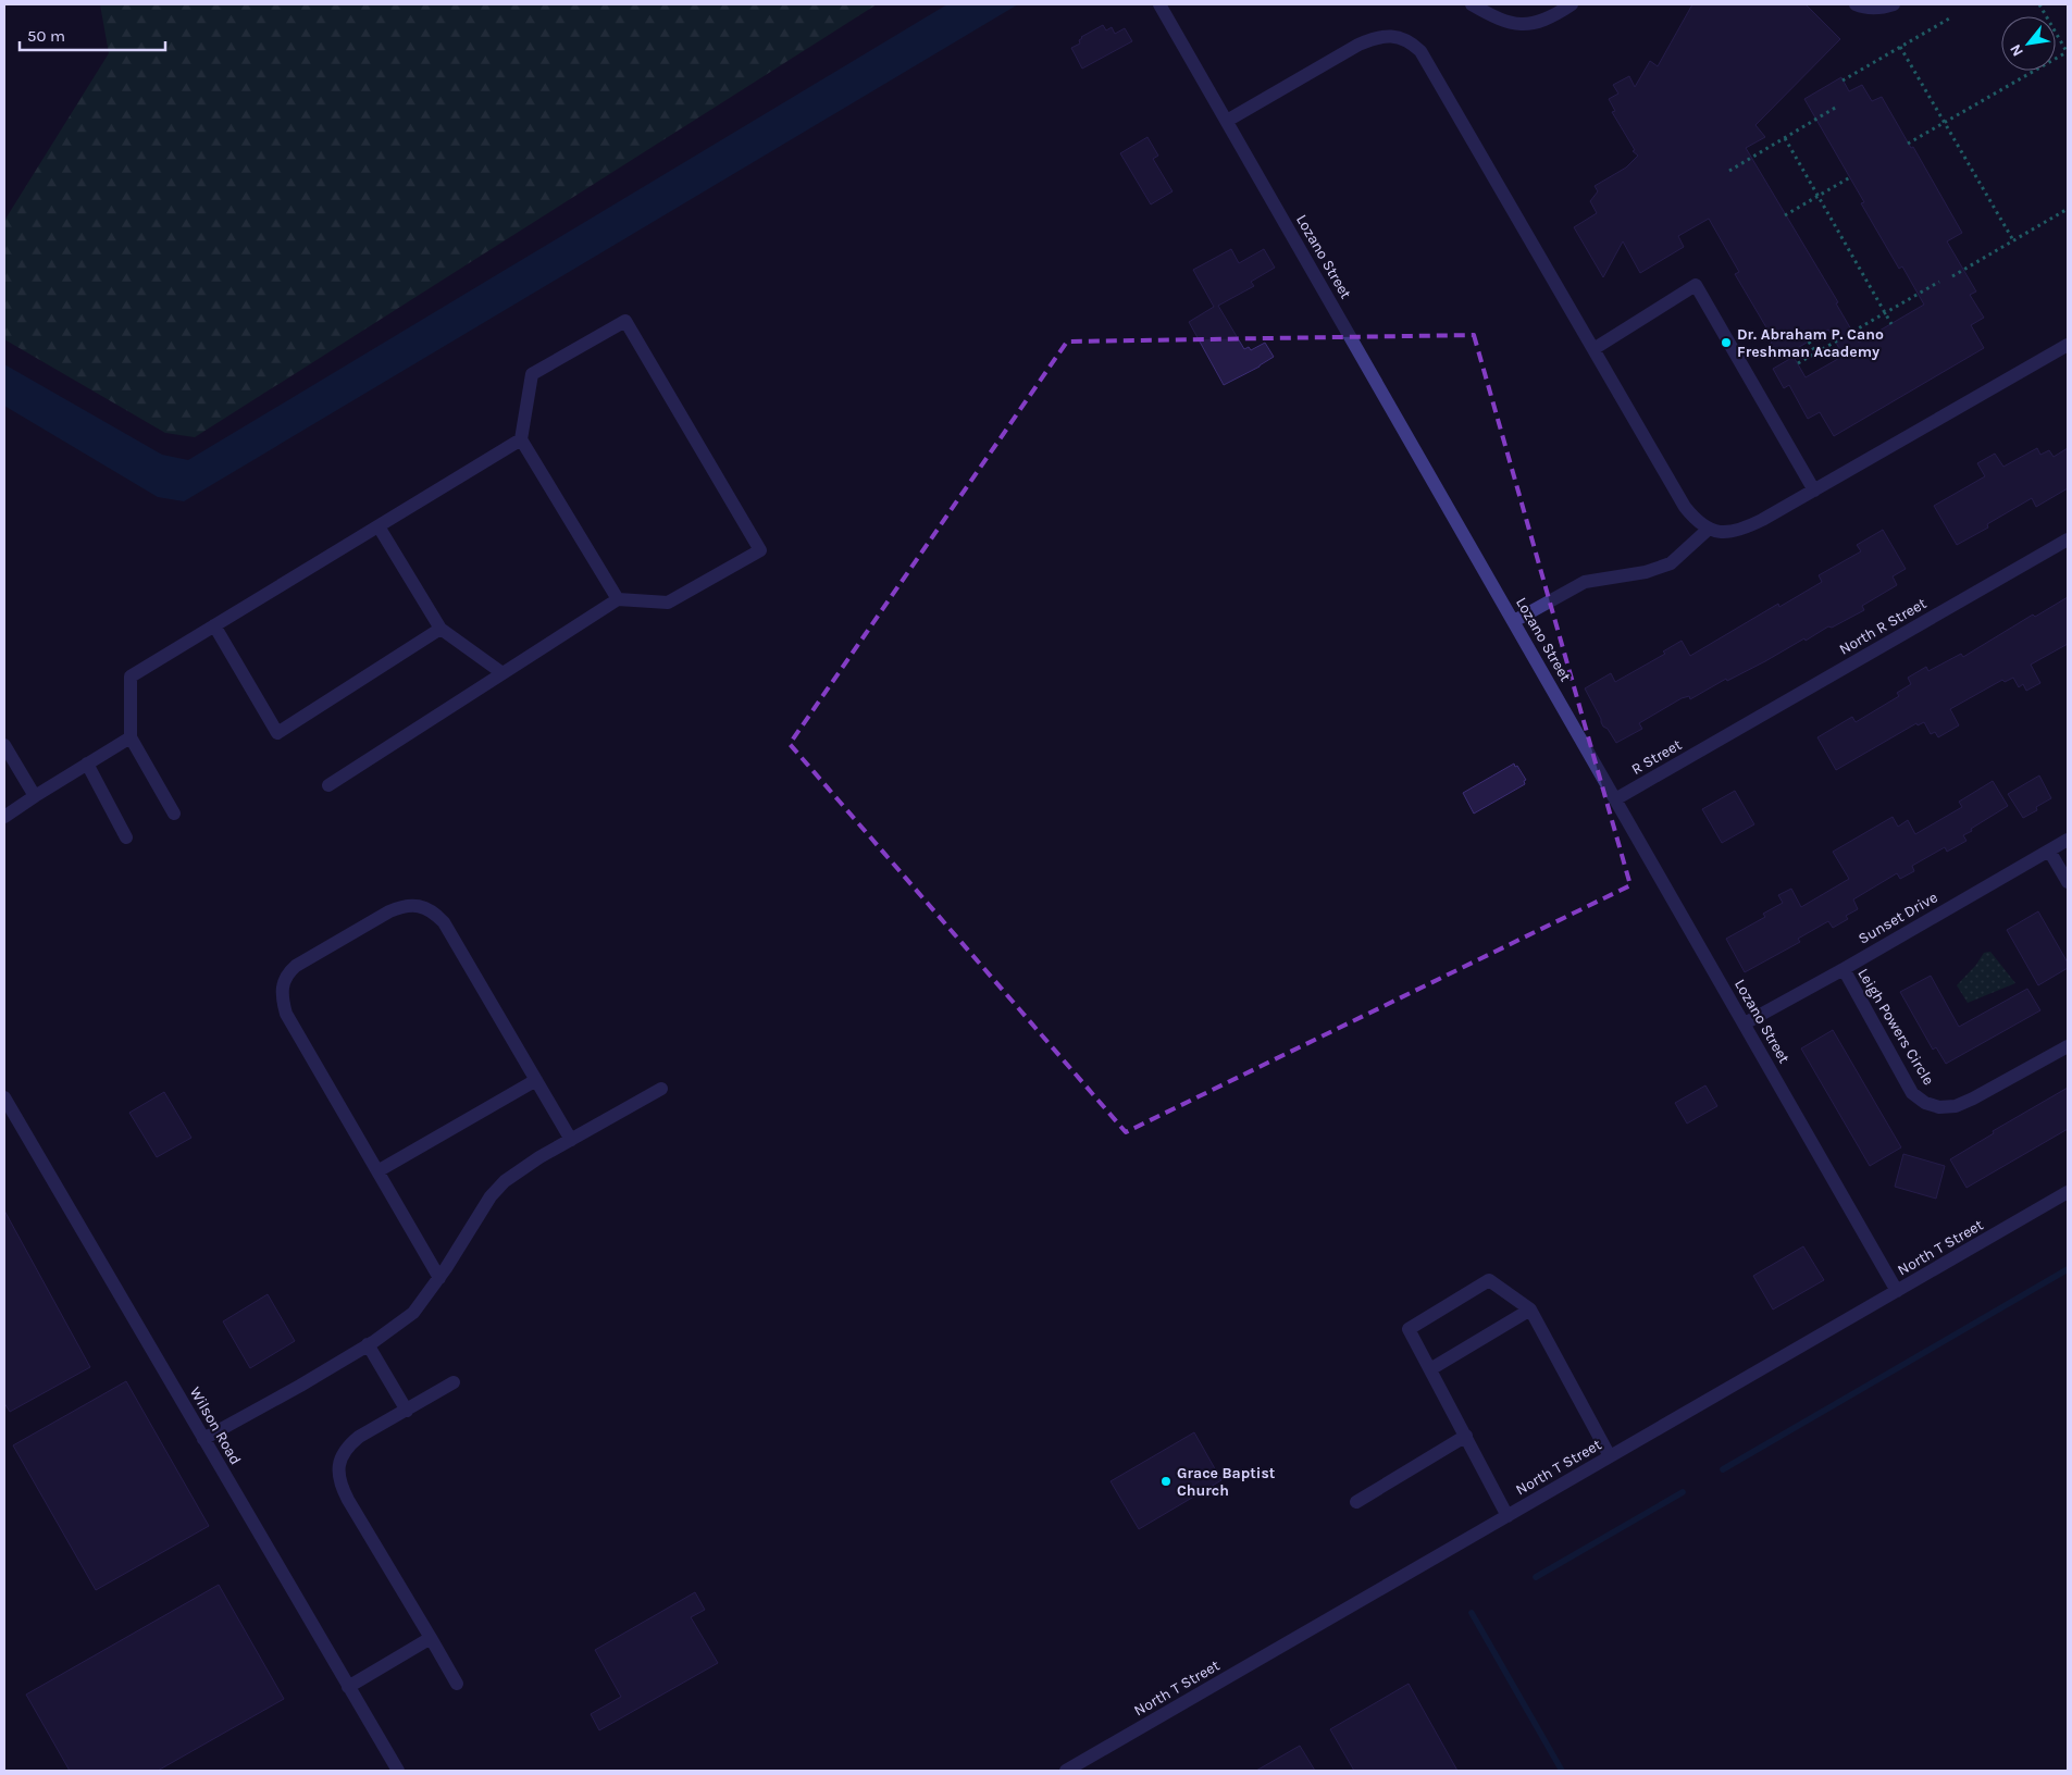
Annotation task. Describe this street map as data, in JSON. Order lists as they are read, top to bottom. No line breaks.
{"streets":{"street":["Lozano Street","North R Street","R Street","Sunset Drive","Leigh Powers Circle","North T Street","Wilson Road"]},"crossings":[["Lozano Street","R Street"],["Lozano Street","Sunset Drive"],["Lozano Street","North T Street"],["North R Street","R Street"],["Sunset Drive","Leigh Powers Circle"]],"places":["Dr. Abraham P. Cano Freshman Academy","Grace Baptist Church"],"scale_bar":"50 m","north":"bottom left"}
